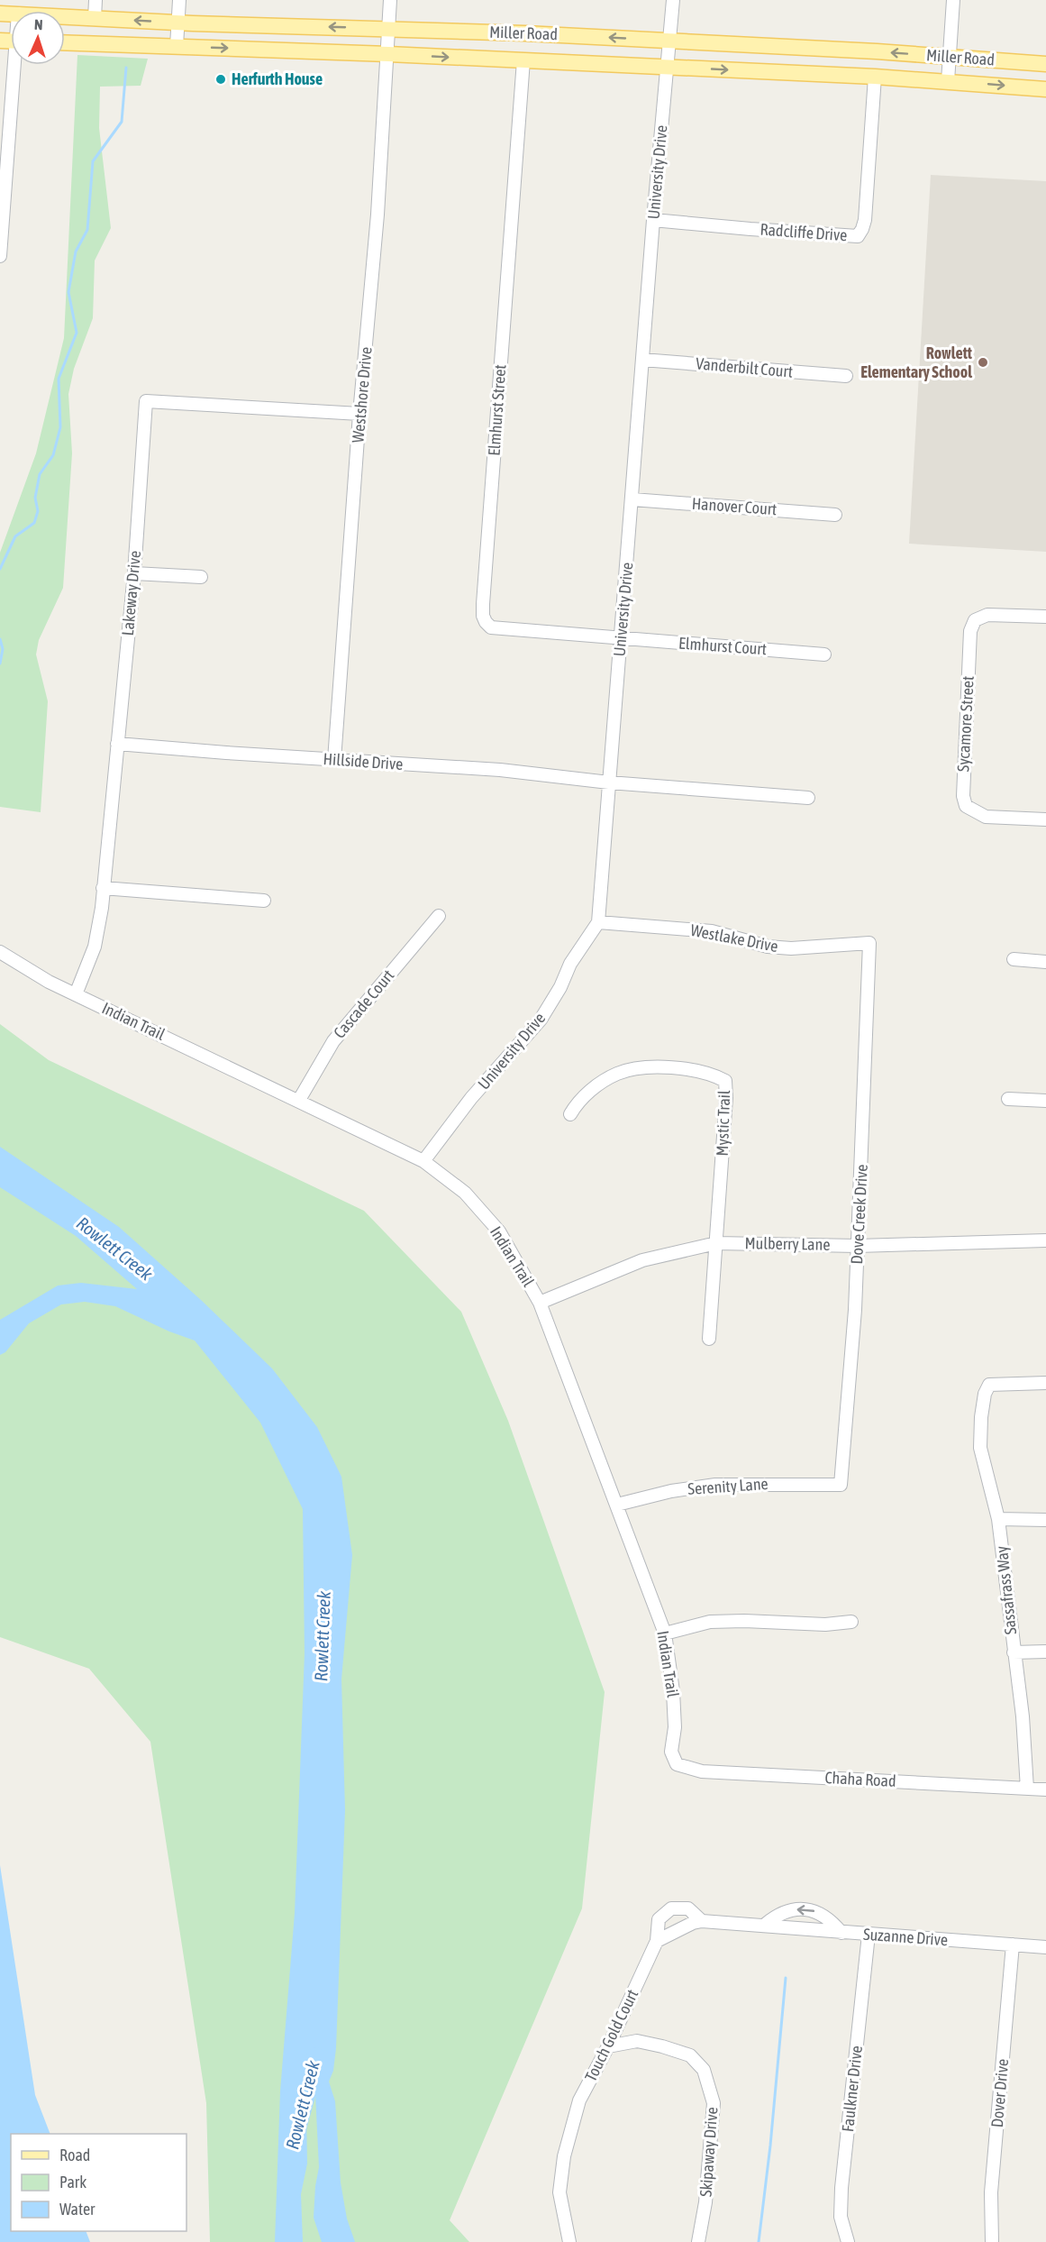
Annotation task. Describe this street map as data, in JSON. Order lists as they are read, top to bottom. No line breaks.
{"streets":{"main road":["Miller Road"],"street":["University Drive","Radcliffe Drive","Vanderbilt Court","Westshore Drive","Elmhurst Street","Hanover Court","Lakeway Drive","Elmhurst Court","Sycamore Street","Hillside Drive","Westlake Drive","Cascade Court","Indian Trail","Mystic Trail","Dove Creek Drive","Mulberry Lane","Serenity Lane","Sassafrass Way","Chaha Road","Suzanne Drive","Touch Gold Court","Faulkner Drive","Dover Drive","Skipaway Drive"]},"crossings":[["Miller Road","University Drive"],["Miller Road","Radcliffe Drive"],["Miller Road","Westshore Drive"],["Miller Road","Elmhurst Street"],["University Drive","Radcliffe Drive"],["University Drive","Vanderbilt Court"],["University Drive","Elmhurst Street"],["University Drive","Hanover Court"],["University Drive","Elmhurst Court"],["University Drive","Hillside Drive"],["University Drive","Westlake Drive"],["University Drive","Indian Trail"],["Westshore Drive","Lakeway Drive"],["Westshore Drive","Hillside Drive"],["Elmhurst Street","Elmhurst Court"],["Lakeway Drive","Hillside Drive"],["Lakeway Drive","Indian Trail"],["Westlake Drive","Dove Creek Drive"],["Cascade Court","Indian Trail"],["Indian Trail","Mulberry Lane"],["Indian Trail","Serenity Lane"],["Indian Trail","Chaha Road"],["Mystic Trail","Mulberry Lane"],["Dove Creek Drive","Mulberry Lane"],["Dove Creek Drive","Serenity Lane"],["Sassafrass Way","Chaha Road"],["Suzanne Drive","Faulkner Drive"],["Suzanne Drive","Dover Drive"],["Touch Gold Court","Skipaway Drive"]],"water":["Rowlett Creek"],"places":["Herfurth House","Rowlett Elementary School"],"legend":["Road","Park","Water"],"north":"top"}
